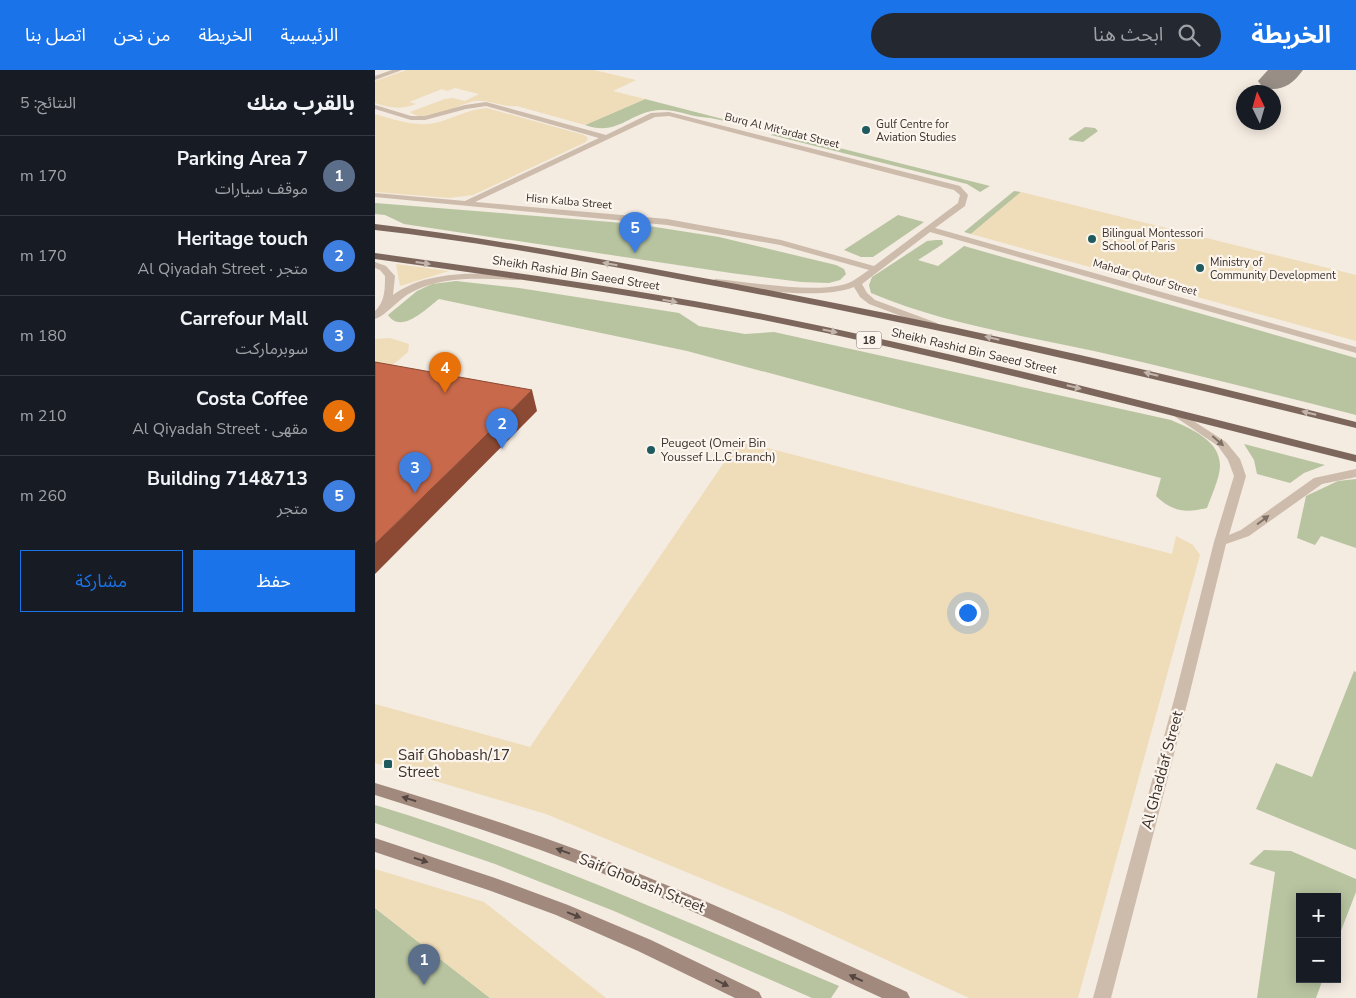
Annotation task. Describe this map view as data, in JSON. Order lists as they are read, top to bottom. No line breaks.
{"streets":{"main road":["Sheikh Rashid Bin Saeed Street","18"],"street":["Burq Al Mit'ardat Street","Hisn Kalba Street","Mahdar Qutouf Street","Al Ghaddaf Street","Saif Ghobash Street"]},"crossings":[["Burq Al Mit'ardat Street","Hisn Kalba Street"],["Burq Al Mit'ardat Street","Sheikh Rashid Bin Saeed Street"],["Burq Al Mit'ardat Street","Mahdar Qutouf Street"],["Sheikh Rashid Bin Saeed Street","Al Ghaddaf Street"]],"places":{"other":["Gulf Centre for Aviation Studies","Bilingual Montessori School of Paris","Ministry of Community Development","Peugeot (Omeir Bin Youssef L.L.C branch)"],"transit":["Saif Ghobash/17 Street"]},"north":"top","page":{"header":"الخريطة","search":"ابحث هنا","nav":["الرئيسية","الخريطة","من نحن","اتصل بنا"],"heading":["بالقرب منك","النتائج: 5"],"list":[{"mark":"1","name":"Parking Area 7","note":"موقف سيارات","value":"170 m"},{"mark":"2","name":"Heritage touch","note":"متجر · Al Qiyadah Street","value":"170 m"},{"mark":"3","name":"Carrefour Mall","note":"سوبرماركت","value":"180 m"},{"mark":"4","name":"Costa Coffee","note":"مقهى · Al Qiyadah Street","value":"210 m"},{"mark":"5","name":"Building 714&713","note":"متجر","value":"260 m"}],"pins":["5","4","2","3","1"],"buttons":["حفظ","مشاركة"],"map_buttons":["+","−"]}}
